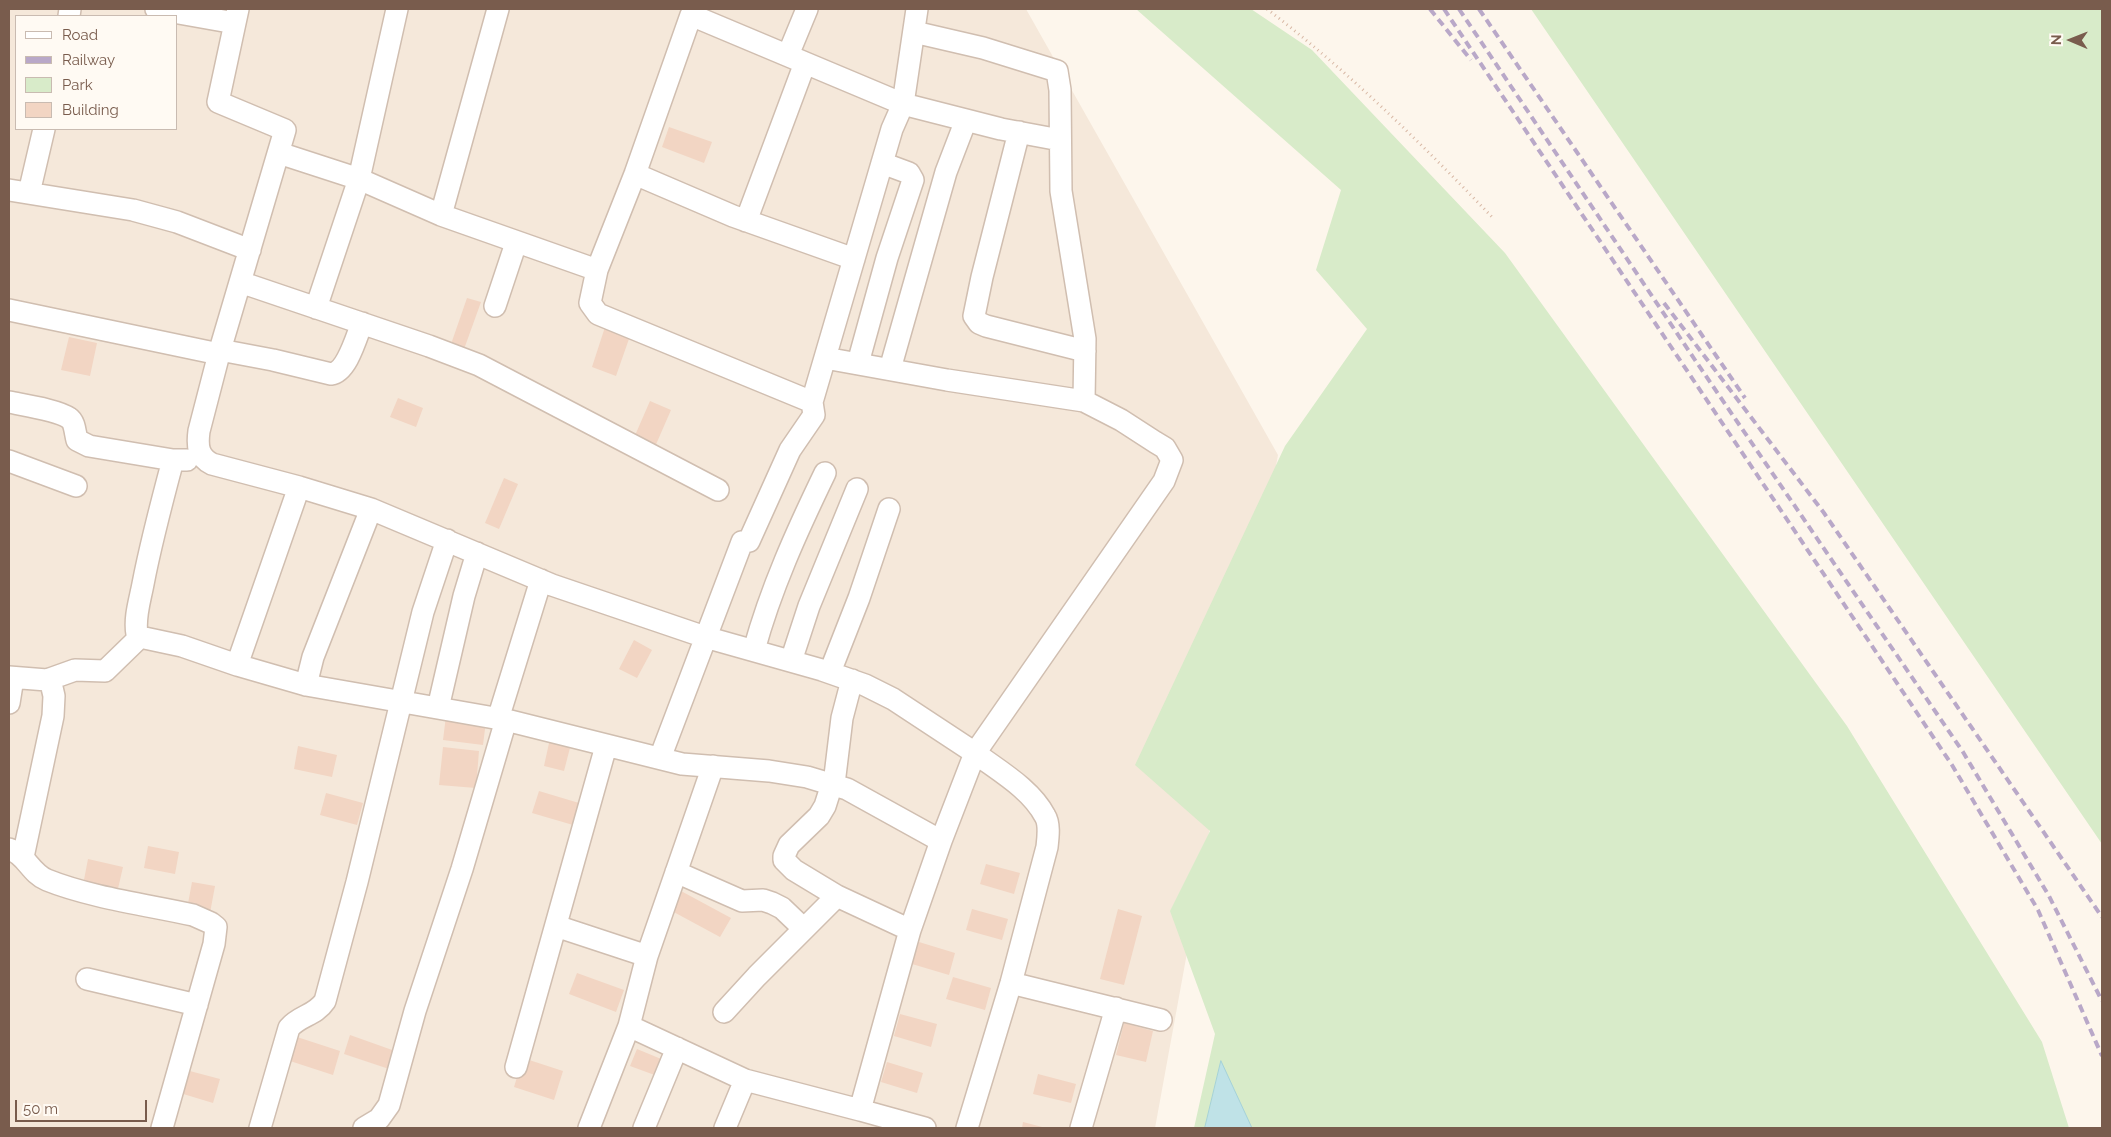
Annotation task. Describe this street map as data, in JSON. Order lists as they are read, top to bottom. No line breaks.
{"legend":["Road","Railway","Park","Building"],"scale_bar":"50 m","north":"left"}
